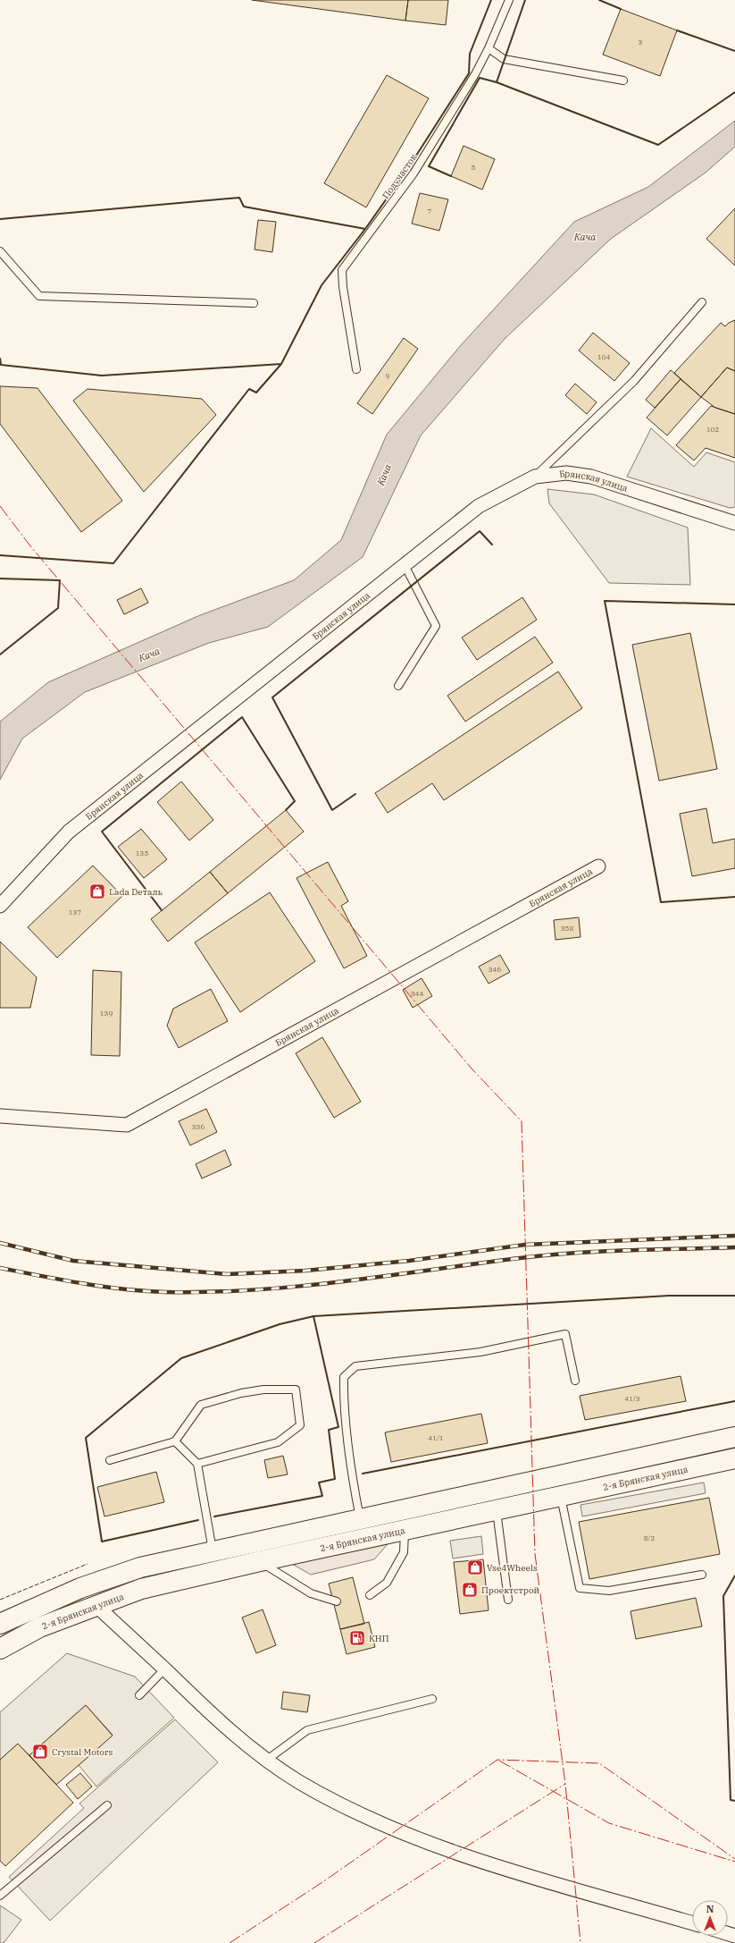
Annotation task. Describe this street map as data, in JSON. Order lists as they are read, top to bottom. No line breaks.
{"streets":{"main road":["2-я Брянская улица"],"street":["Брянская улица"],"lane":["Подучасток"]},"water":["Кача"],"places":{"shop":["Lada Dеталь","Vse4Wheels","Проектстрой","Crystal Motors"],"fuel station":["КНП"]},"house_numbers":["3","5","7","104","9","102","135","137","358","346","344","139","336","41/3","41/1","8/2"],"north":"top"}
